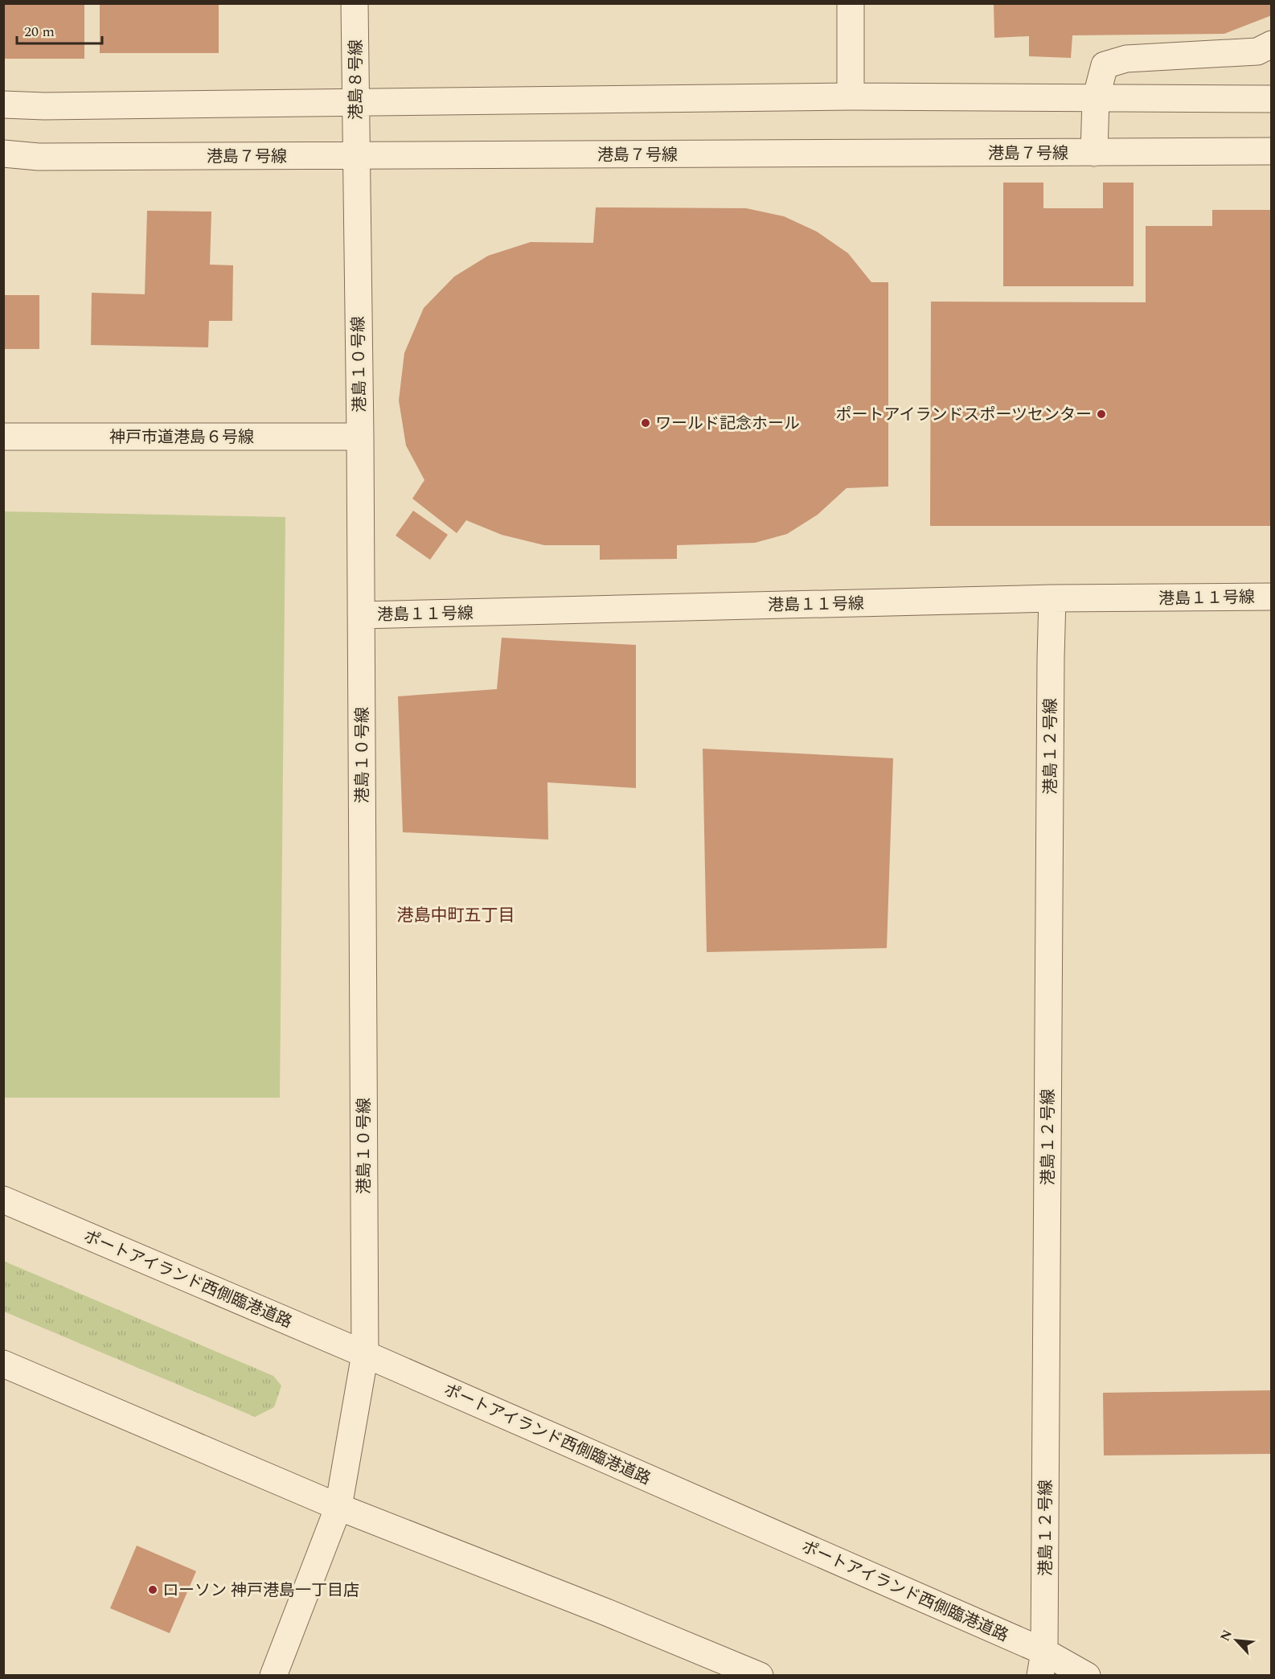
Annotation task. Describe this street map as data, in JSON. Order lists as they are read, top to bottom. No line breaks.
{"streets":{"street":["港島８号線","港島７号線","港島１０号線","神戸市道港島６号線","港島１１号線","港島１２号線","ポートアイランド西側臨港道路"]},"crossings":[["港島８号線","港島７号線"],["港島８号線","港島１０号線"],["港島７号線","港島１０号線"],["港島１０号線","神戸市道港島６号線"],["港島１０号線","港島１１号線"],["港島１０号線","ポートアイランド西側臨港道路"],["港島１１号線","港島１２号線"],["港島１２号線","ポートアイランド西側臨港道路"]],"districts":["港島中町五丁目"],"places":["ポートアイランドスポーツセンター","ワールド記念ホール","ローソン 神戸港島一丁目店"],"scale_bar":"20 m","north":"top left"}
